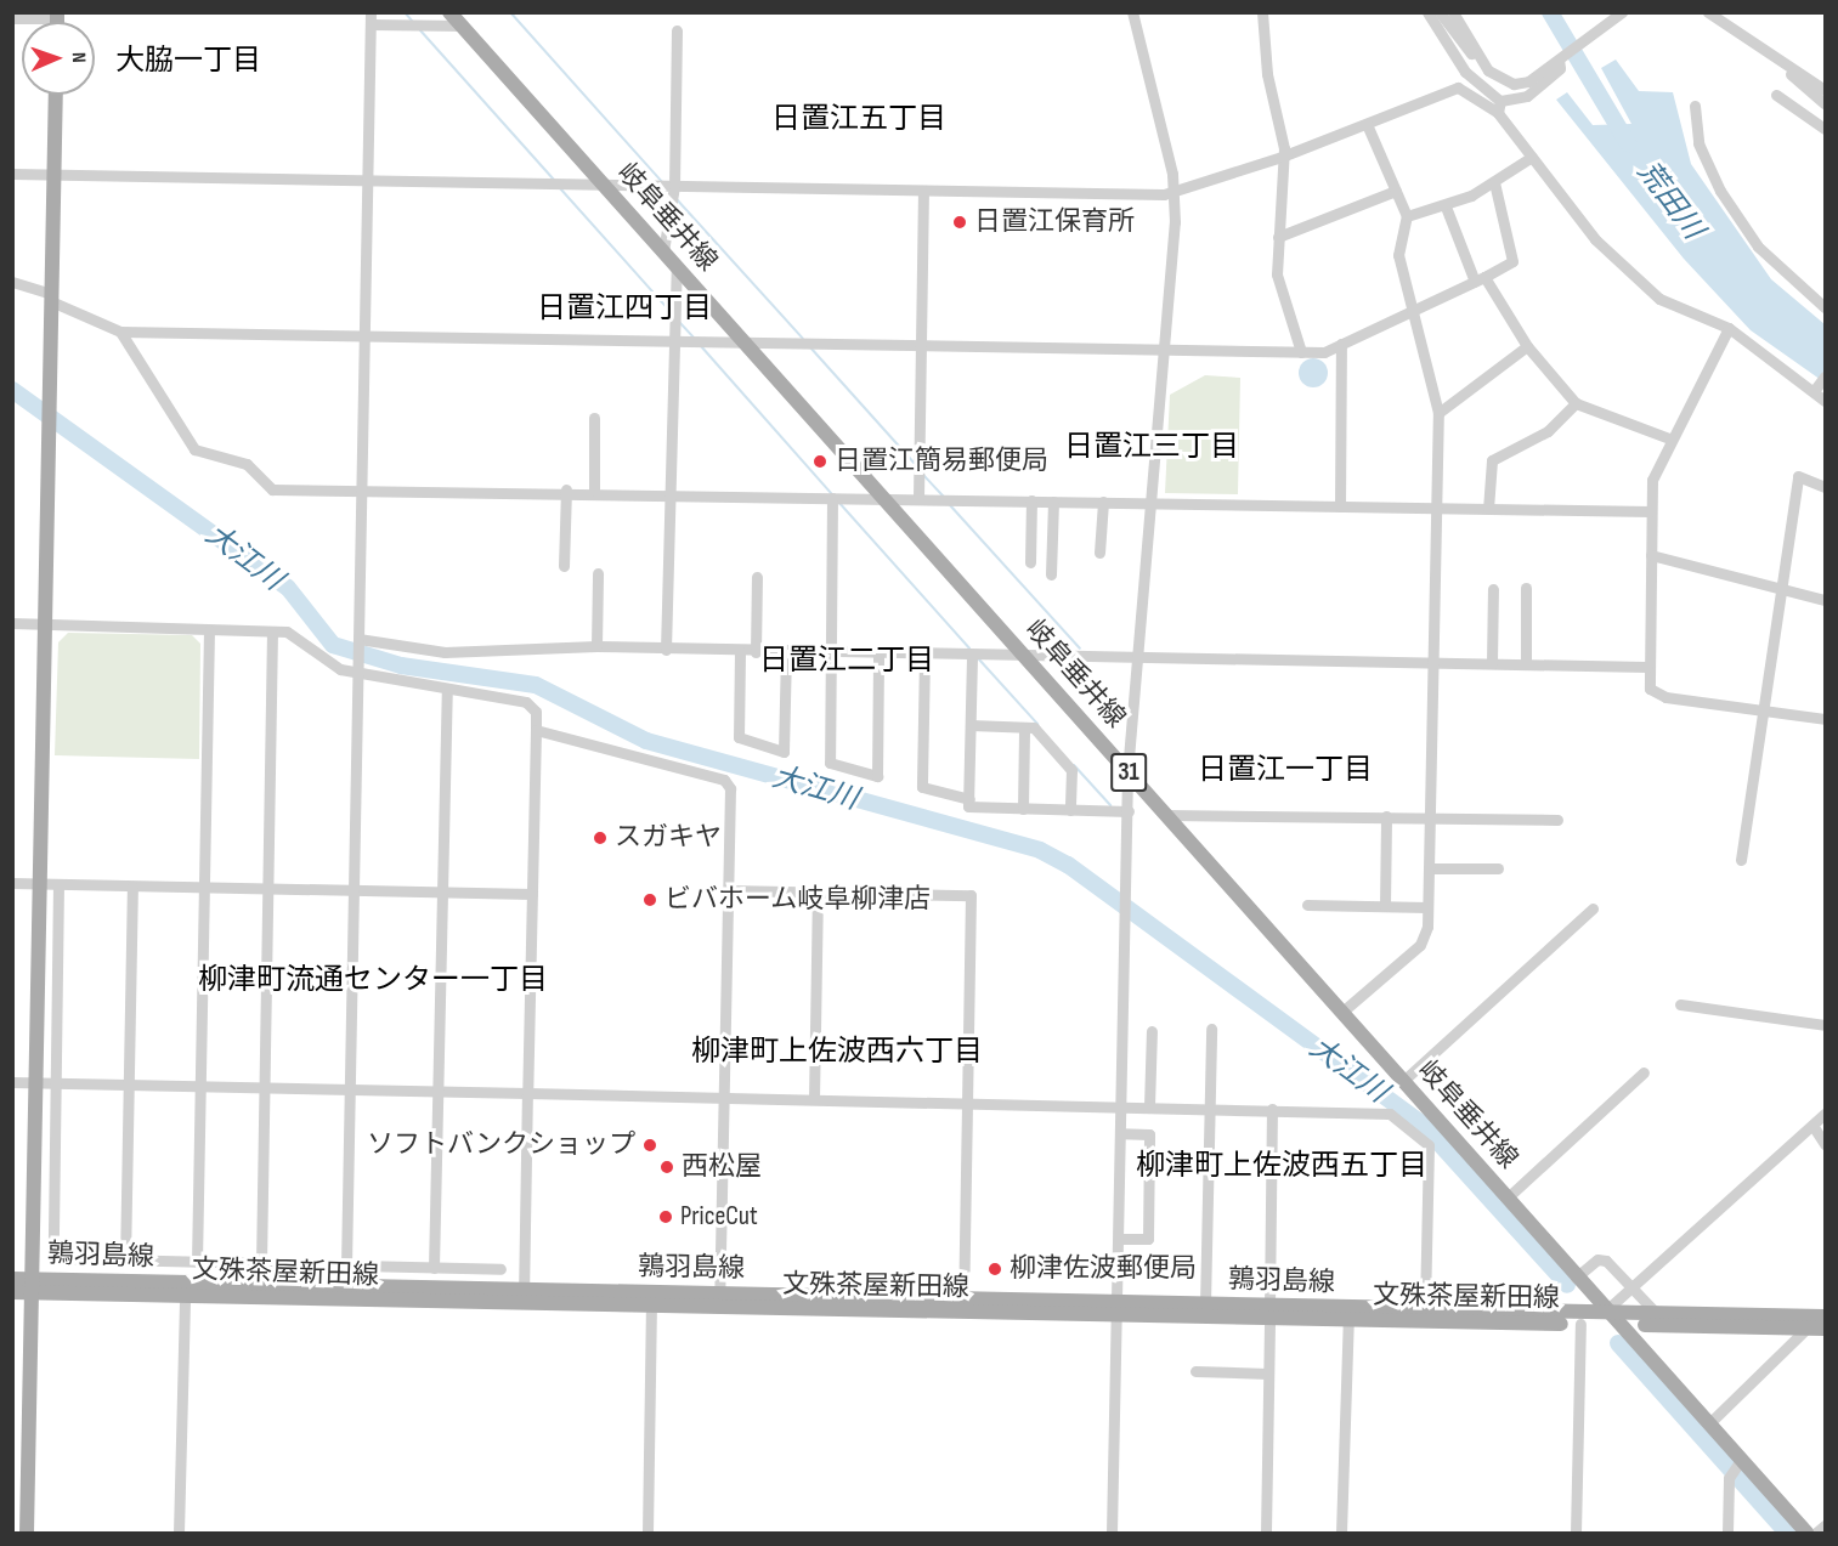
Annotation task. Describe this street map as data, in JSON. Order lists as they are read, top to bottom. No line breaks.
{"streets":{"main road":["岐阜垂井線","31","鶉羽島線","文殊茶屋新田線"]},"crossings":[["岐阜垂井線","鶉羽島線"],["岐阜垂井線","文殊茶屋新田線"],["鶉羽島線","文殊茶屋新田線"]],"districts":["大脇一丁目","日置江五丁目","日置江四丁目","日置江三丁目","日置江二丁目","日置江一丁目","柳津町流通センター一丁目","柳津町上佐波西六丁目","柳津町上佐波西五丁目"],"water":["荒田川","大江川"],"places":["日置江保育所","日置江簡易郵便局","スガキヤ","ビバホーム岐阜柳津店","ソフトバンクショップ","西松屋","PriceCut","柳津佐波郵便局"],"north":"right"}
